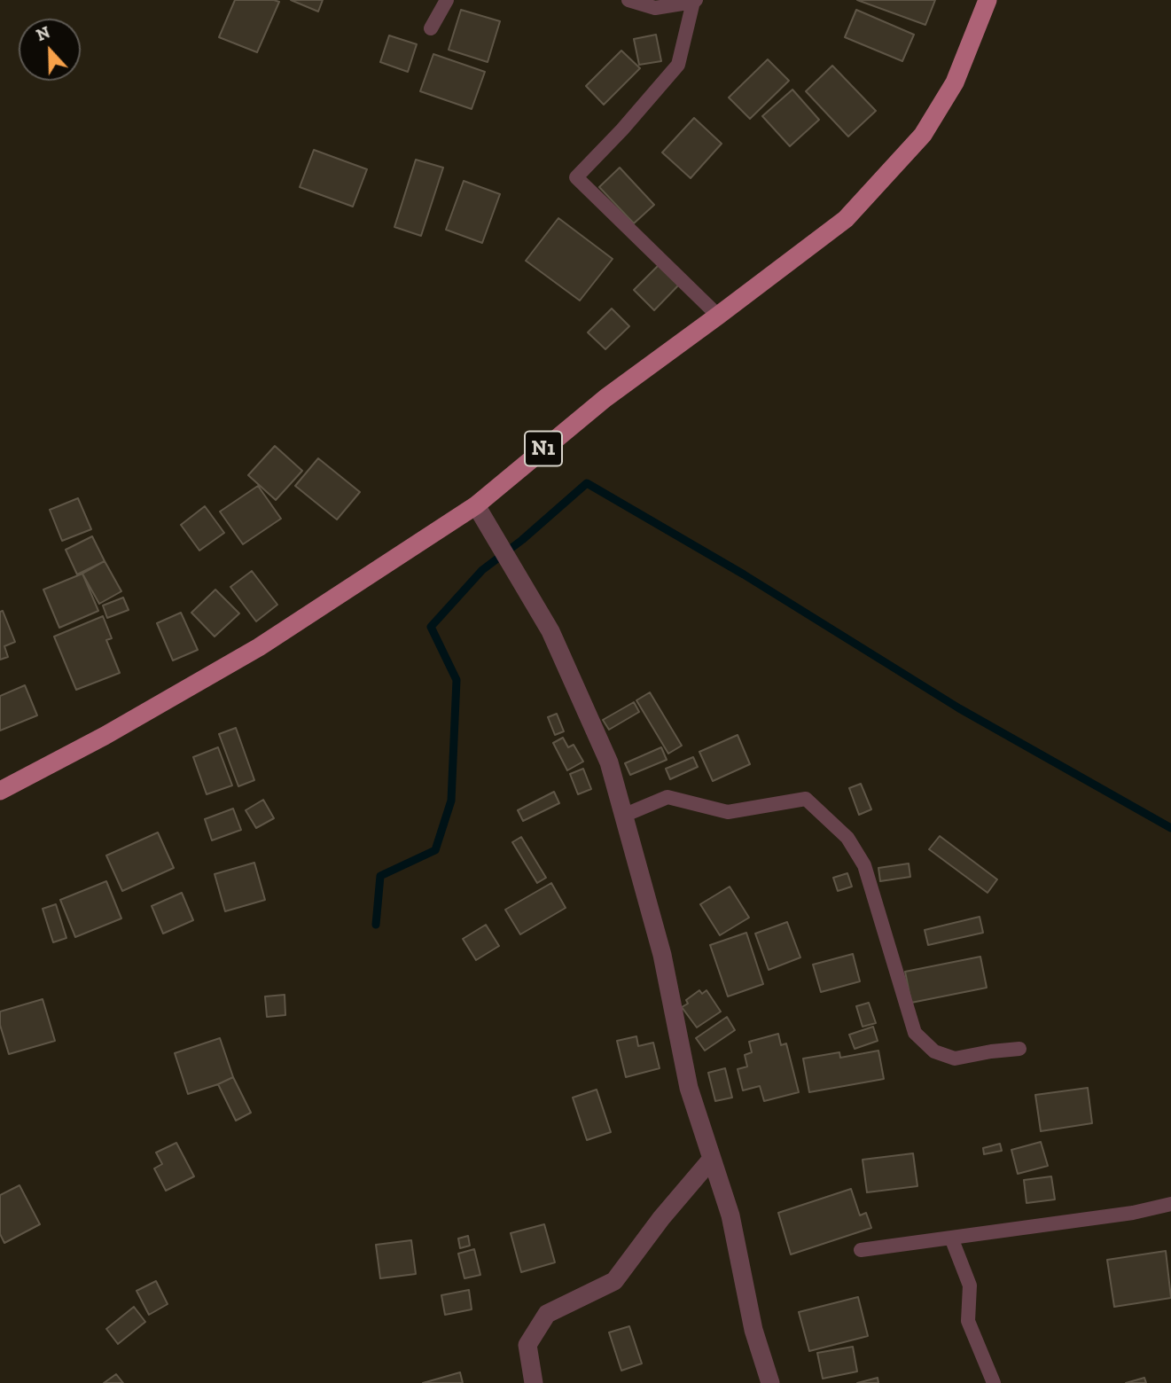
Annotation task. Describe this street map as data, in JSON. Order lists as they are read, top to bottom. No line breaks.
{"streets":{"main road":["N1"]},"north":"top"}
